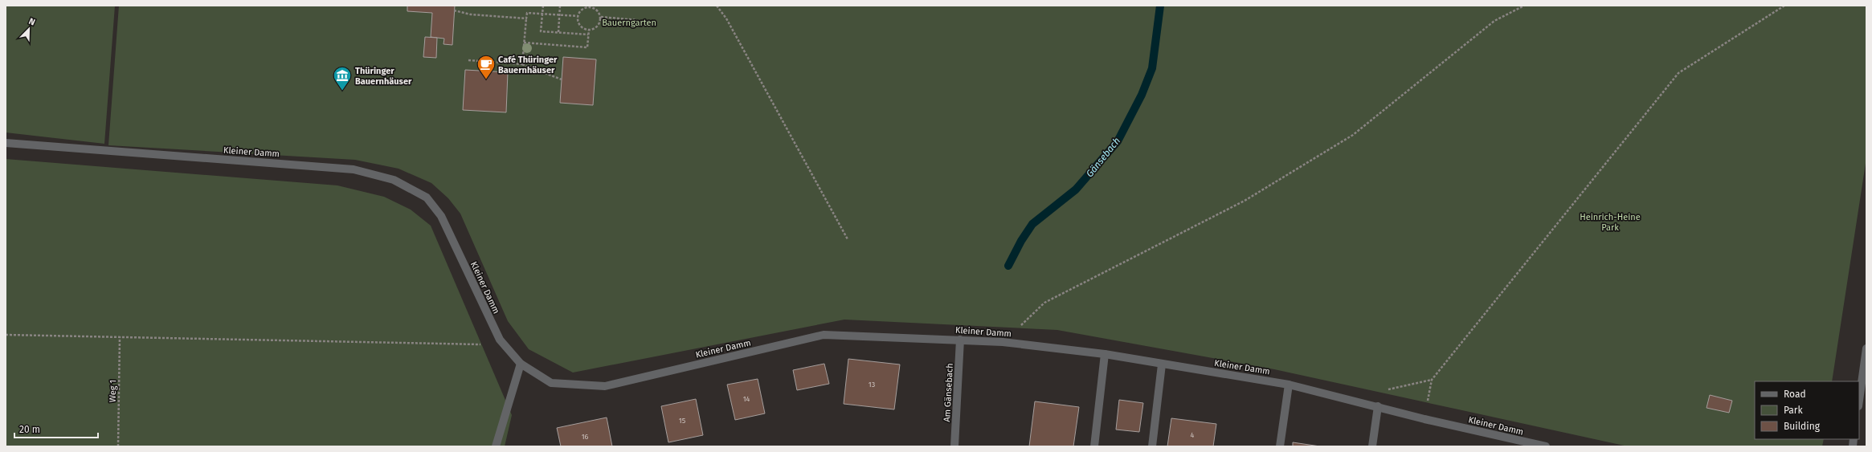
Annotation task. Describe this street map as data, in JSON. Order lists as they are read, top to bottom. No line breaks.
{"streets":{"street":["Kleiner Damm","Am Gänsebach"],"path":["Weg 1"]},"crossings":[["Kleiner Damm","Am Gänsebach"]],"water":["Gänsebach"],"parks":["Bauerngarten","Heinrich-Heine Park"],"places":{"cafe":["Café Thüringer Bauernhäuser"],"museum":["Thüringer Bauernhäuser"]},"house_numbers":["13","14","15","4","16"],"legend":["Road","Park","Building"],"scale_bar":"20 m","north":"top right"}
